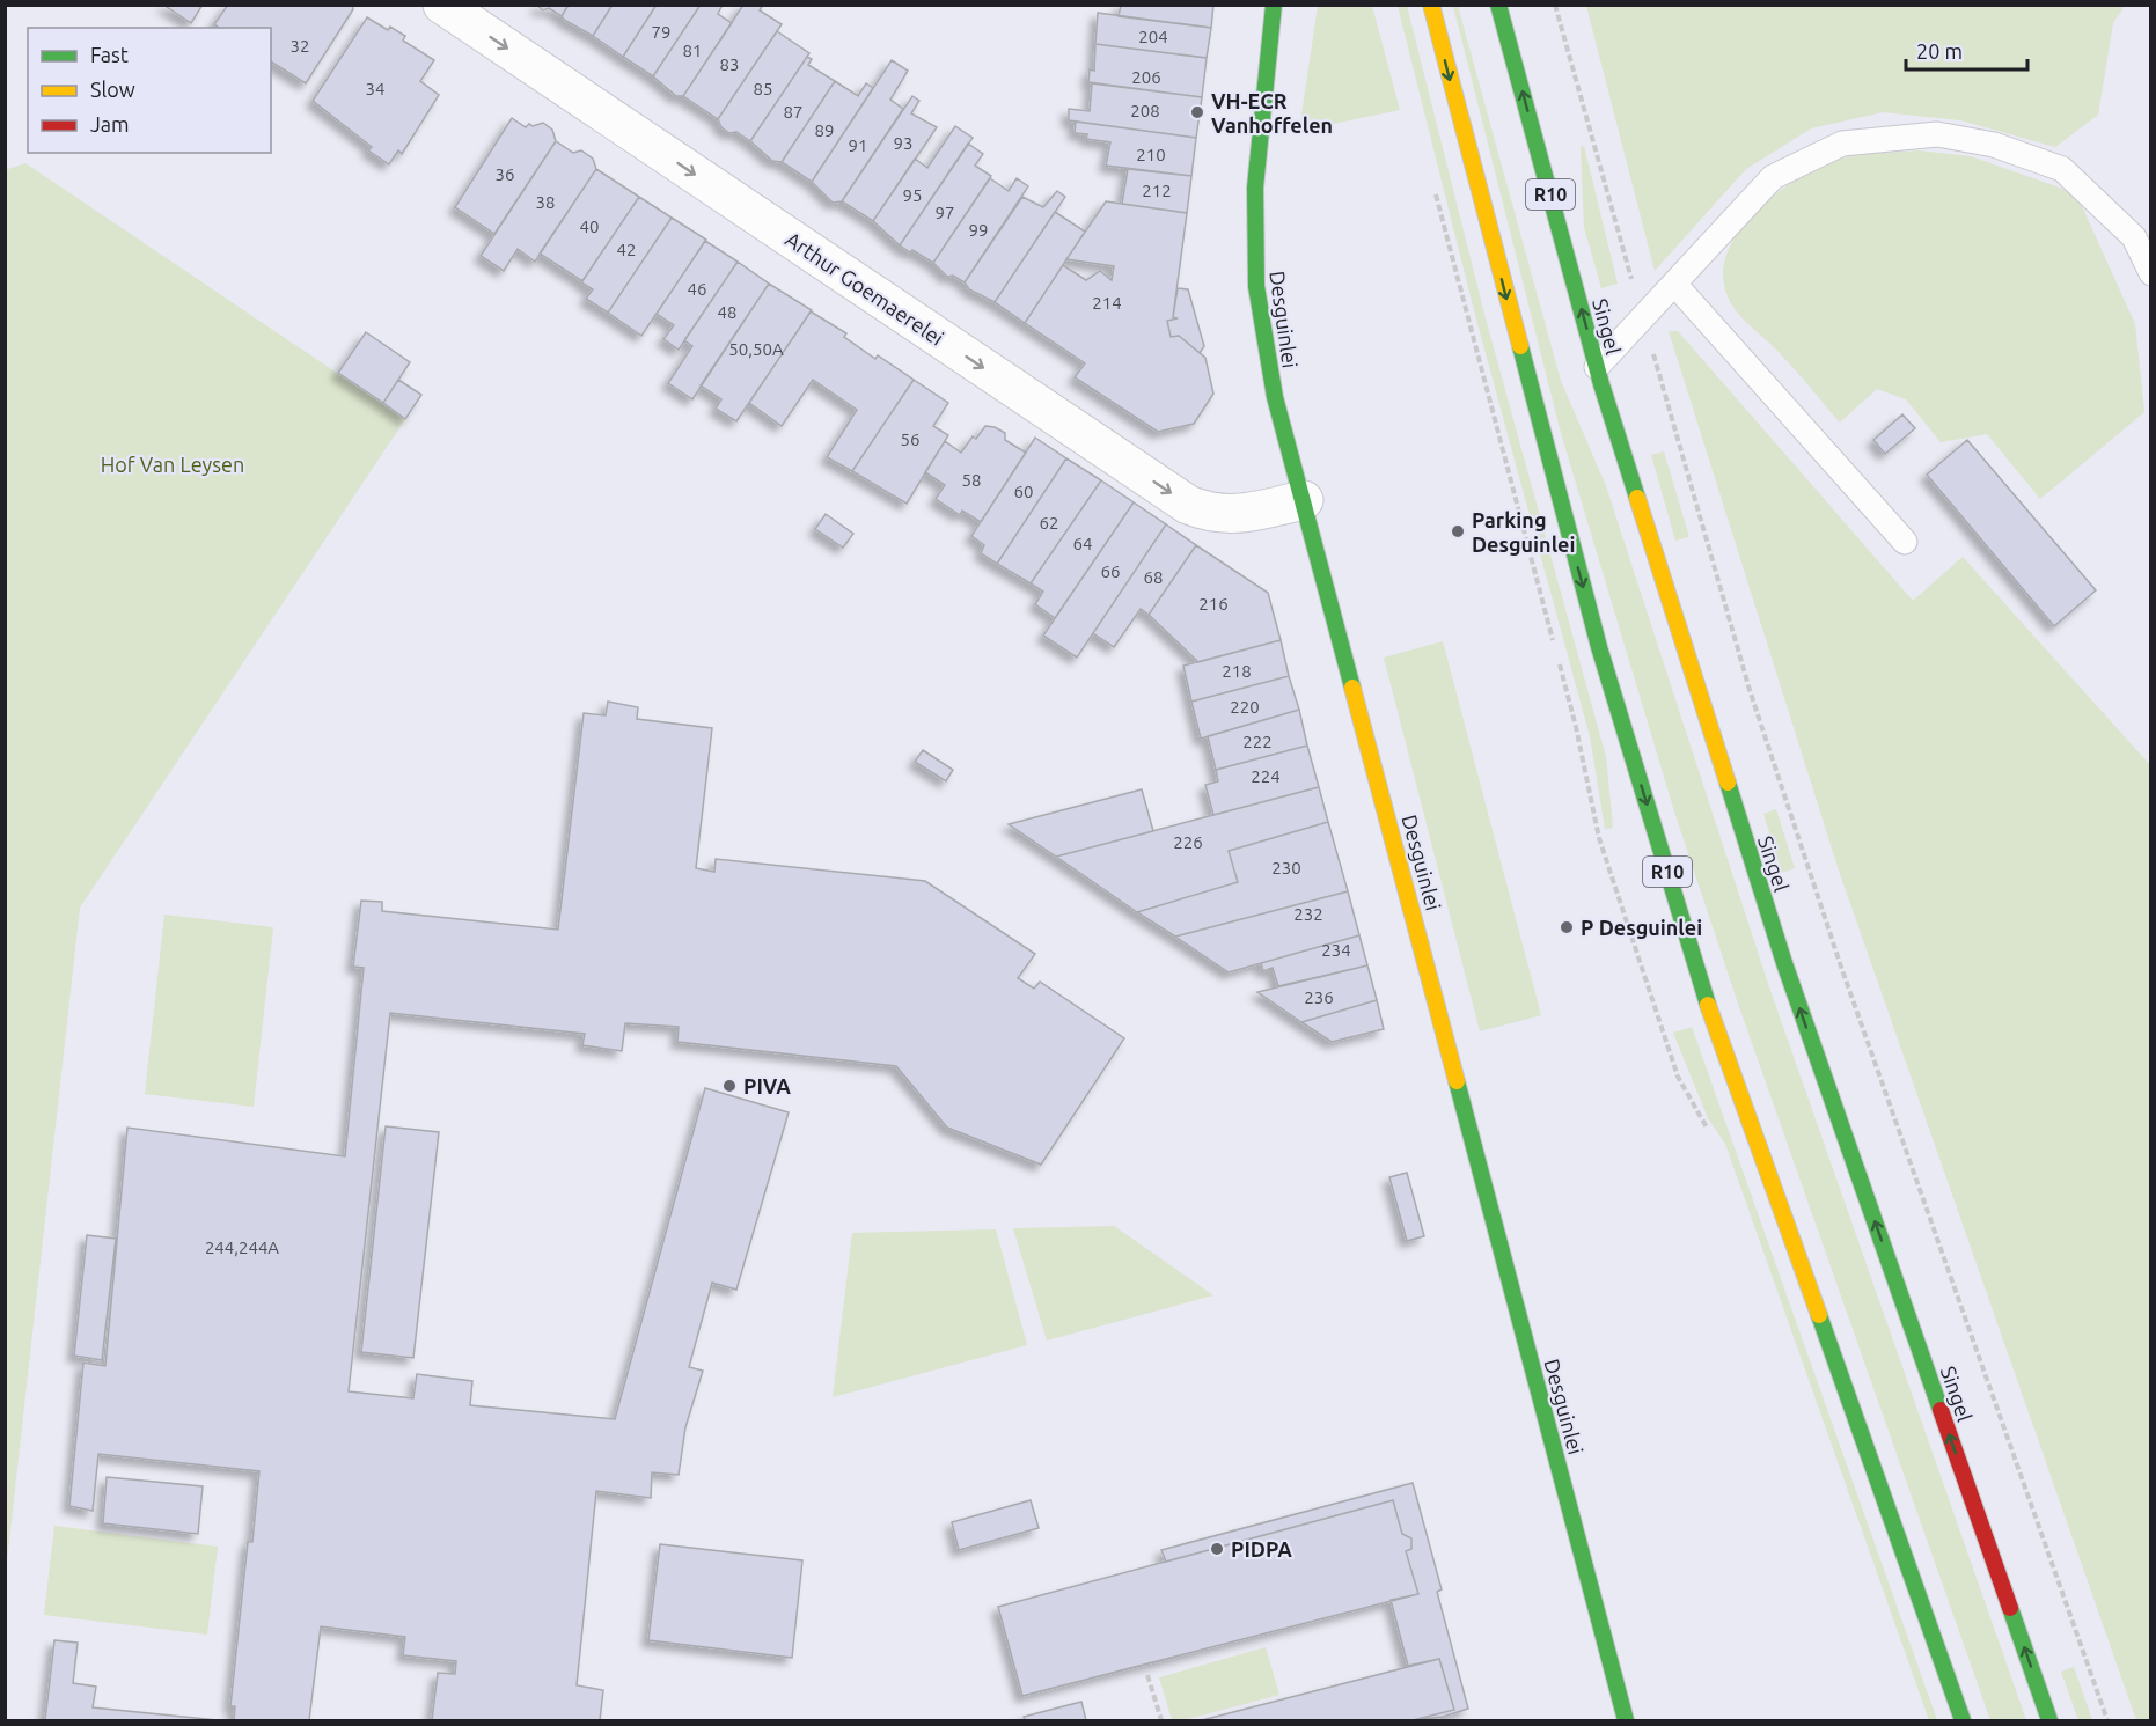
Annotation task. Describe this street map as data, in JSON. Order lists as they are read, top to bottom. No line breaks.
{"streets":{"main road":["R10","Desguinlei","Singel"],"street":["Arthur Goemaerelei"]},"crossings":[["Arthur Goemaerelei","Desguinlei"]],"one_way":["Arthur Goemaerelei"],"parks":["Hof Van Leysen"],"places":["VH-ECR Vanhoffelen","Parking Desguinlei","P Desguinlei","PIVA","PIDPA"],"house_numbers":["79","204","32","81","83","206","34","85","208","87","89","93","91","210","36","212","95","38","97","40","99","42","46","214","48","50,50A","56","58","60","62","64","66","68","216","218","220","222","224","226","230","232","234","236","244,244A"],"legend":["Fast","Slow","Jam"],"scale_bar":"20 m"}
